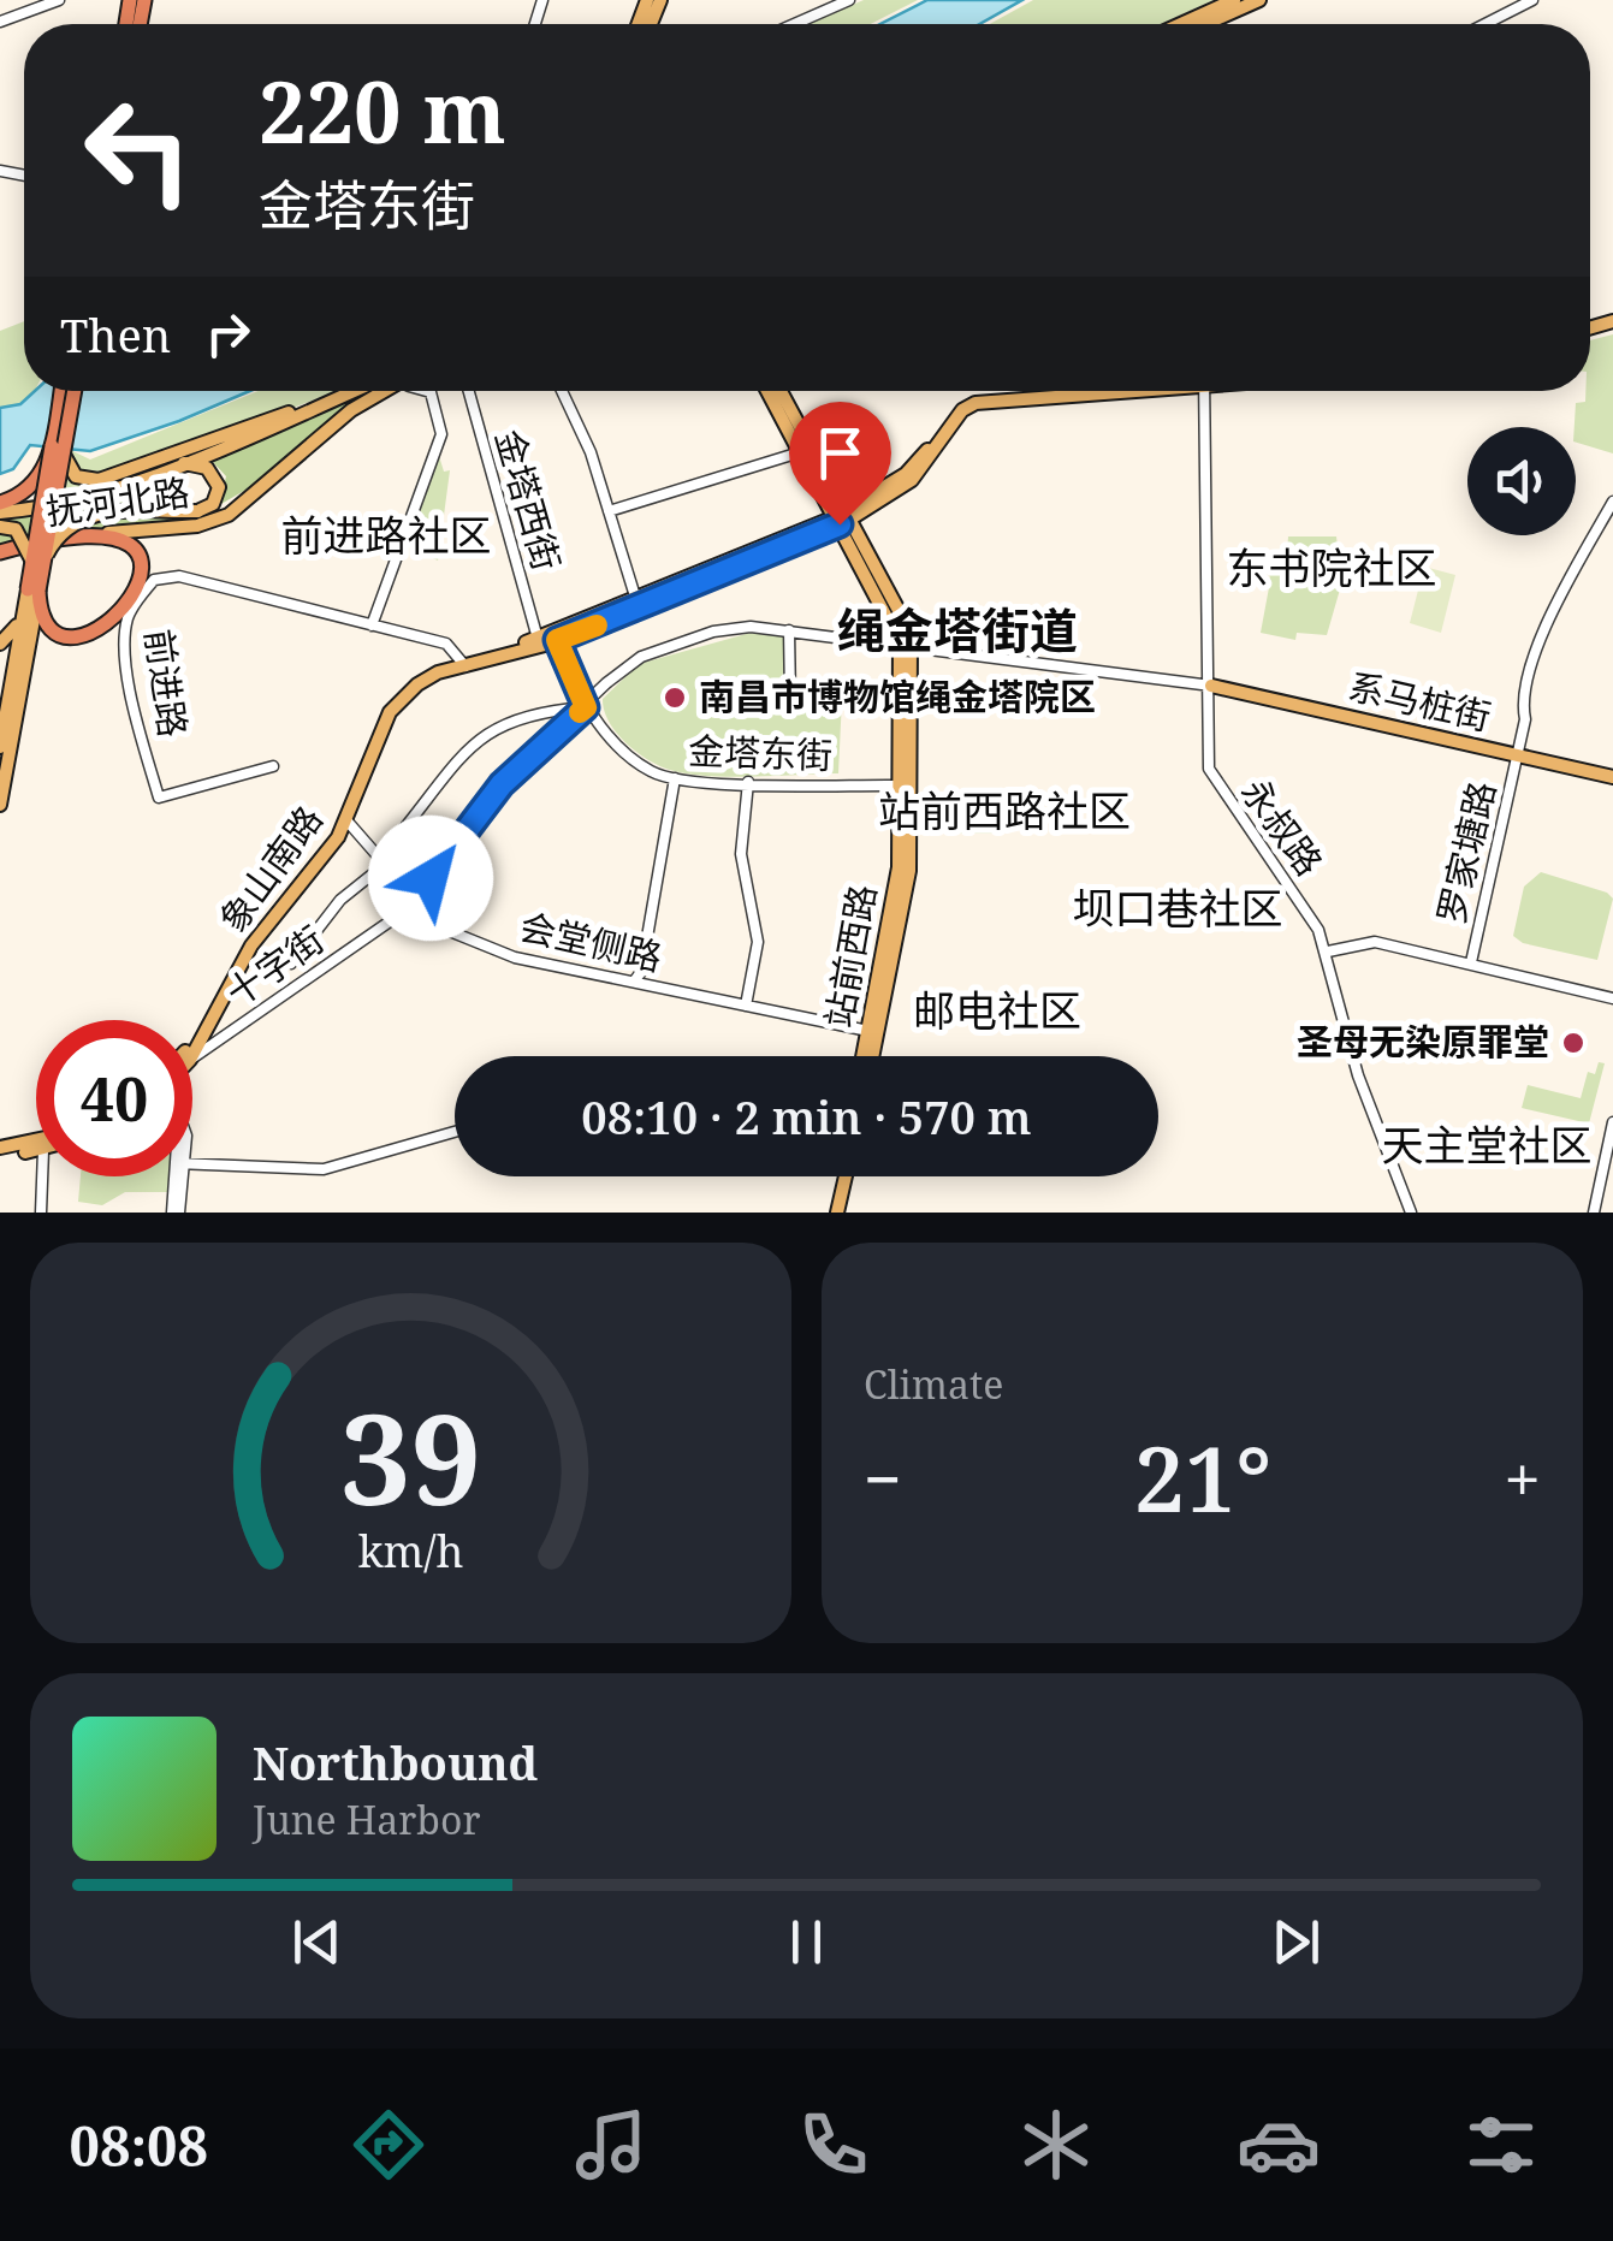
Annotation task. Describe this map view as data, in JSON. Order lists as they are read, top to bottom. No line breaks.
{"streets":{"highway":["抚河北路"],"main road":["系马桩街","象山南路","站前西路"],"street":["金塔西街","前进路","金塔东街","永叔路","罗家塘路","会堂侧路","十字街"]},"crossings":[["金塔西街","象山南路"],["前进路","象山南路"],["系马桩街","永叔路"],["系马桩街","罗家塘路"],["系马桩街","十字街"],["金塔东街","象山南路"],["金塔东街","站前西路"],["金塔东街","十字街"],["永叔路","罗家塘路"],["永叔路","十字街"],["象山南路","会堂侧路"],["象山南路","站前西路"],["会堂侧路","站前西路"],["会堂侧路","十字街"],["站前西路","十字街"]],"districts":["前进路社区","东书院社区","绳金塔街道","站前西路社区","坝口巷社区","邮电社区","天主堂社区"],"places":["南昌市博物馆绳金塔院区","圣母无染原罪堂"],"page":{"turn":["220 m","金塔东街"],"then":"Then","limit":"40","trip":"08:10 · 2 min · 570 m","tile":"Climate","heat":["−","21°","+"],"song":["Northbound","June Harbor"],"tabs":"08:08","gauge":["39","km/h"]}}
